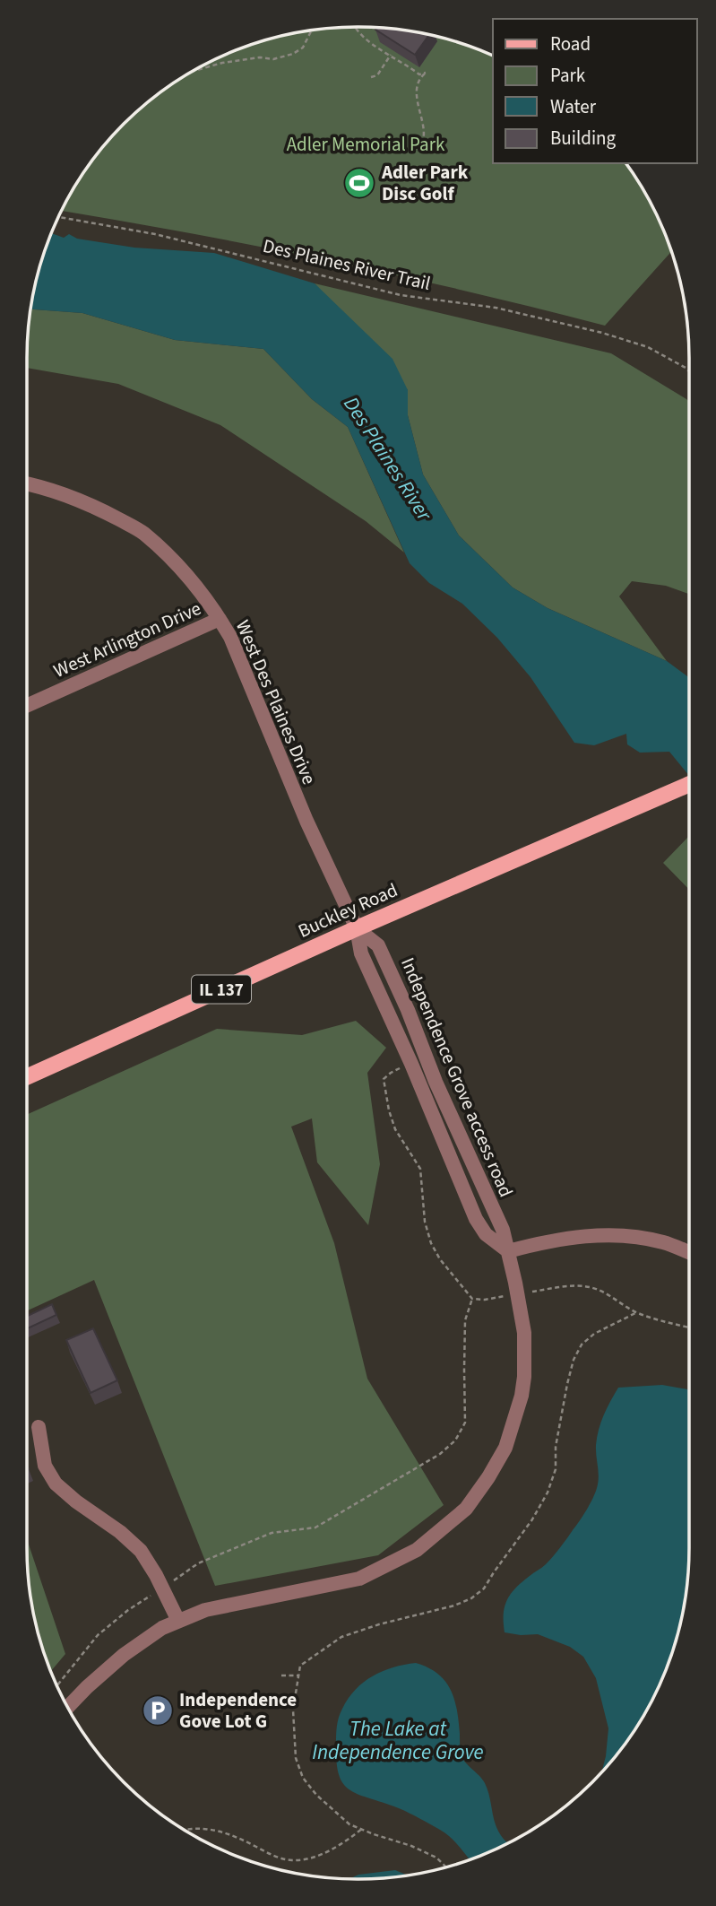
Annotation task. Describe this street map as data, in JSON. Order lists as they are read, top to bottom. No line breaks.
{"streets":{"main road":["Buckley Road","IL 137"],"street":["West Arlington Drive","West Des Plaines Drive","Independence Grove access road"],"path":["Des Plaines River Trail"]},"crossings":[["West Arlington Drive","West Des Plaines Drive"],["West Des Plaines Drive","Buckley Road"],["West Des Plaines Drive","Independence Grove access road"],["Buckley Road","Independence Grove access road"]],"water":["Des Plaines River","The Lake at Independence Grove"],"parks":["Adler Memorial Park"],"places":{"sports":["Adler Park Disc Golf"],"parking":["Independence Gove Lot G"]},"legend":["Road","Park","Water","Building"]}
